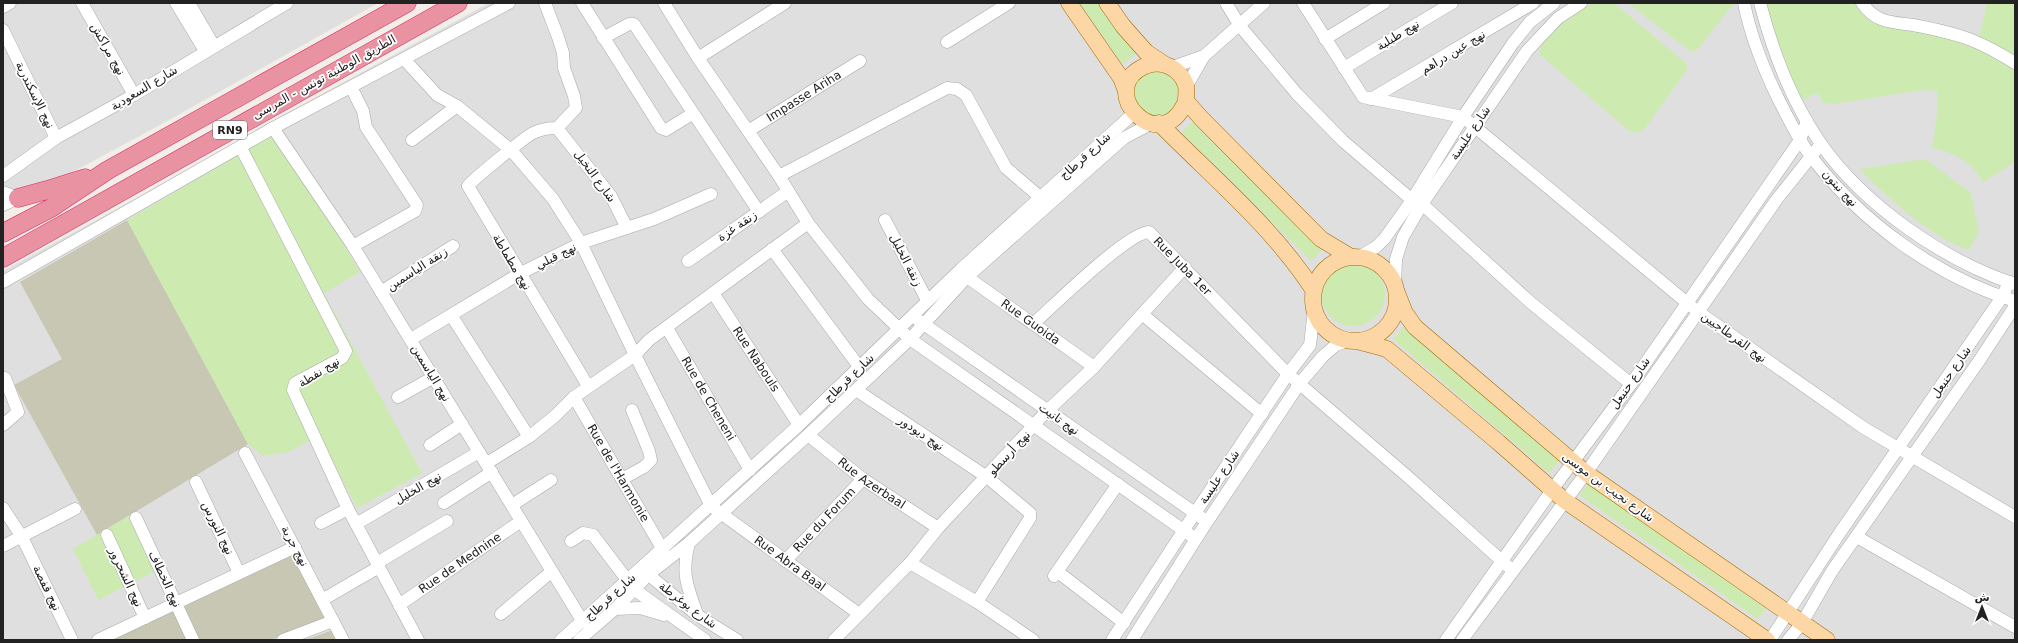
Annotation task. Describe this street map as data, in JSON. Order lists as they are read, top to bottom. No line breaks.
{"streets":{"highway":["الطريق الوطنية تونس - المرسى","RN9"],"main road":["شارع نجيب بن موسى"],"street":["نهج طبلبة","نهج مراكش","نهج عين دراهم","شارع السعودية","نهج الإسكندرية","Impasse Ariha","شارع عليسة","شارع قرطاج","شارع النخيل","نهج نبتون","زنقة غزة","نهج قبلي","زنقة الخليل","نهج مطماطة","Rue Juba 1er","زنقة الياسمين","Rue Guoida","نهج القرطاجيين","Rue Nabouls","نهج نفطة","شارع حنبعل","نهج الياسمين","Rue de Cheneni","نهج تانيت","نهج ديودور","نهج أرسطو","Rue de l'Harmonie","Rue Azerbaal","نهج الخليل","Rue du Forum","نهج النورس","نهج جربة","Rue de Mednine","Rue Abra Baal","نهج الشحرور","نهج الخطاف","نهج قفصة","شارع يوغرطة"]},"crossings":[["نهج مراكش","شارع السعودية"],["شارع السعودية","نهج الإسكندرية"],["شارع عليسة","Rue Juba 1er"],["شارع عليسة","نهج القرطاجيين"],["شارع عليسة","نهج تانيت"],["شارع عليسة","شارع نجيب بن موسى"],["شارع قرطاج","زنقة الخليل"],["شارع قرطاج","Rue Guoida"],["شارع قرطاج","Rue Nabouls"],["شارع قرطاج","نهج الياسمين"],["شارع قرطاج","Rue de Cheneni"],["شارع قرطاج","نهج تانيت"],["شارع قرطاج","نهج ديودور"],["شارع قرطاج","Rue de l'Harmonie"],["شارع قرطاج","Rue Azerbaal"],["شارع قرطاج","Rue Abra Baal"],["شارع قرطاج","شارع يوغرطة"],["شارع النخيل","نهج قبلي"],["نهج نبتون","شارع حنبعل"],["نهج قبلي","نهج مطماطة"],["نهج قبلي","نهج الياسمين"],["Rue Juba 1er","Rue Guoida"],["Rue Juba 1er","شارع حنبعل"],["Rue Juba 1er","نهج أرسطو"],["زنقة الياسمين","نهج الياسمين"],["Rue Guoida","نهج أرسطو"],["نهج القرطاجيين","شارع حنبعل"],["نهج نفطة","نهج الخليل"],["نهج نفطة","Rue de Mednine"],["شارع حنبعل","شارع نجيب بن موسى"],["نهج الياسمين","نهج الخليل"],["نهج الياسمين","Rue de Mednine"],["نهج تانيت","نهج أرسطو"],["نهج ديودور","نهج أرسطو"],["نهج أرسطو","Rue Azerbaal"],["نهج أرسطو","Rue Abra Baal"],["Rue Azerbaal","Rue du Forum"],["Rue du Forum","Rue Abra Baal"]],"north":"top"}
